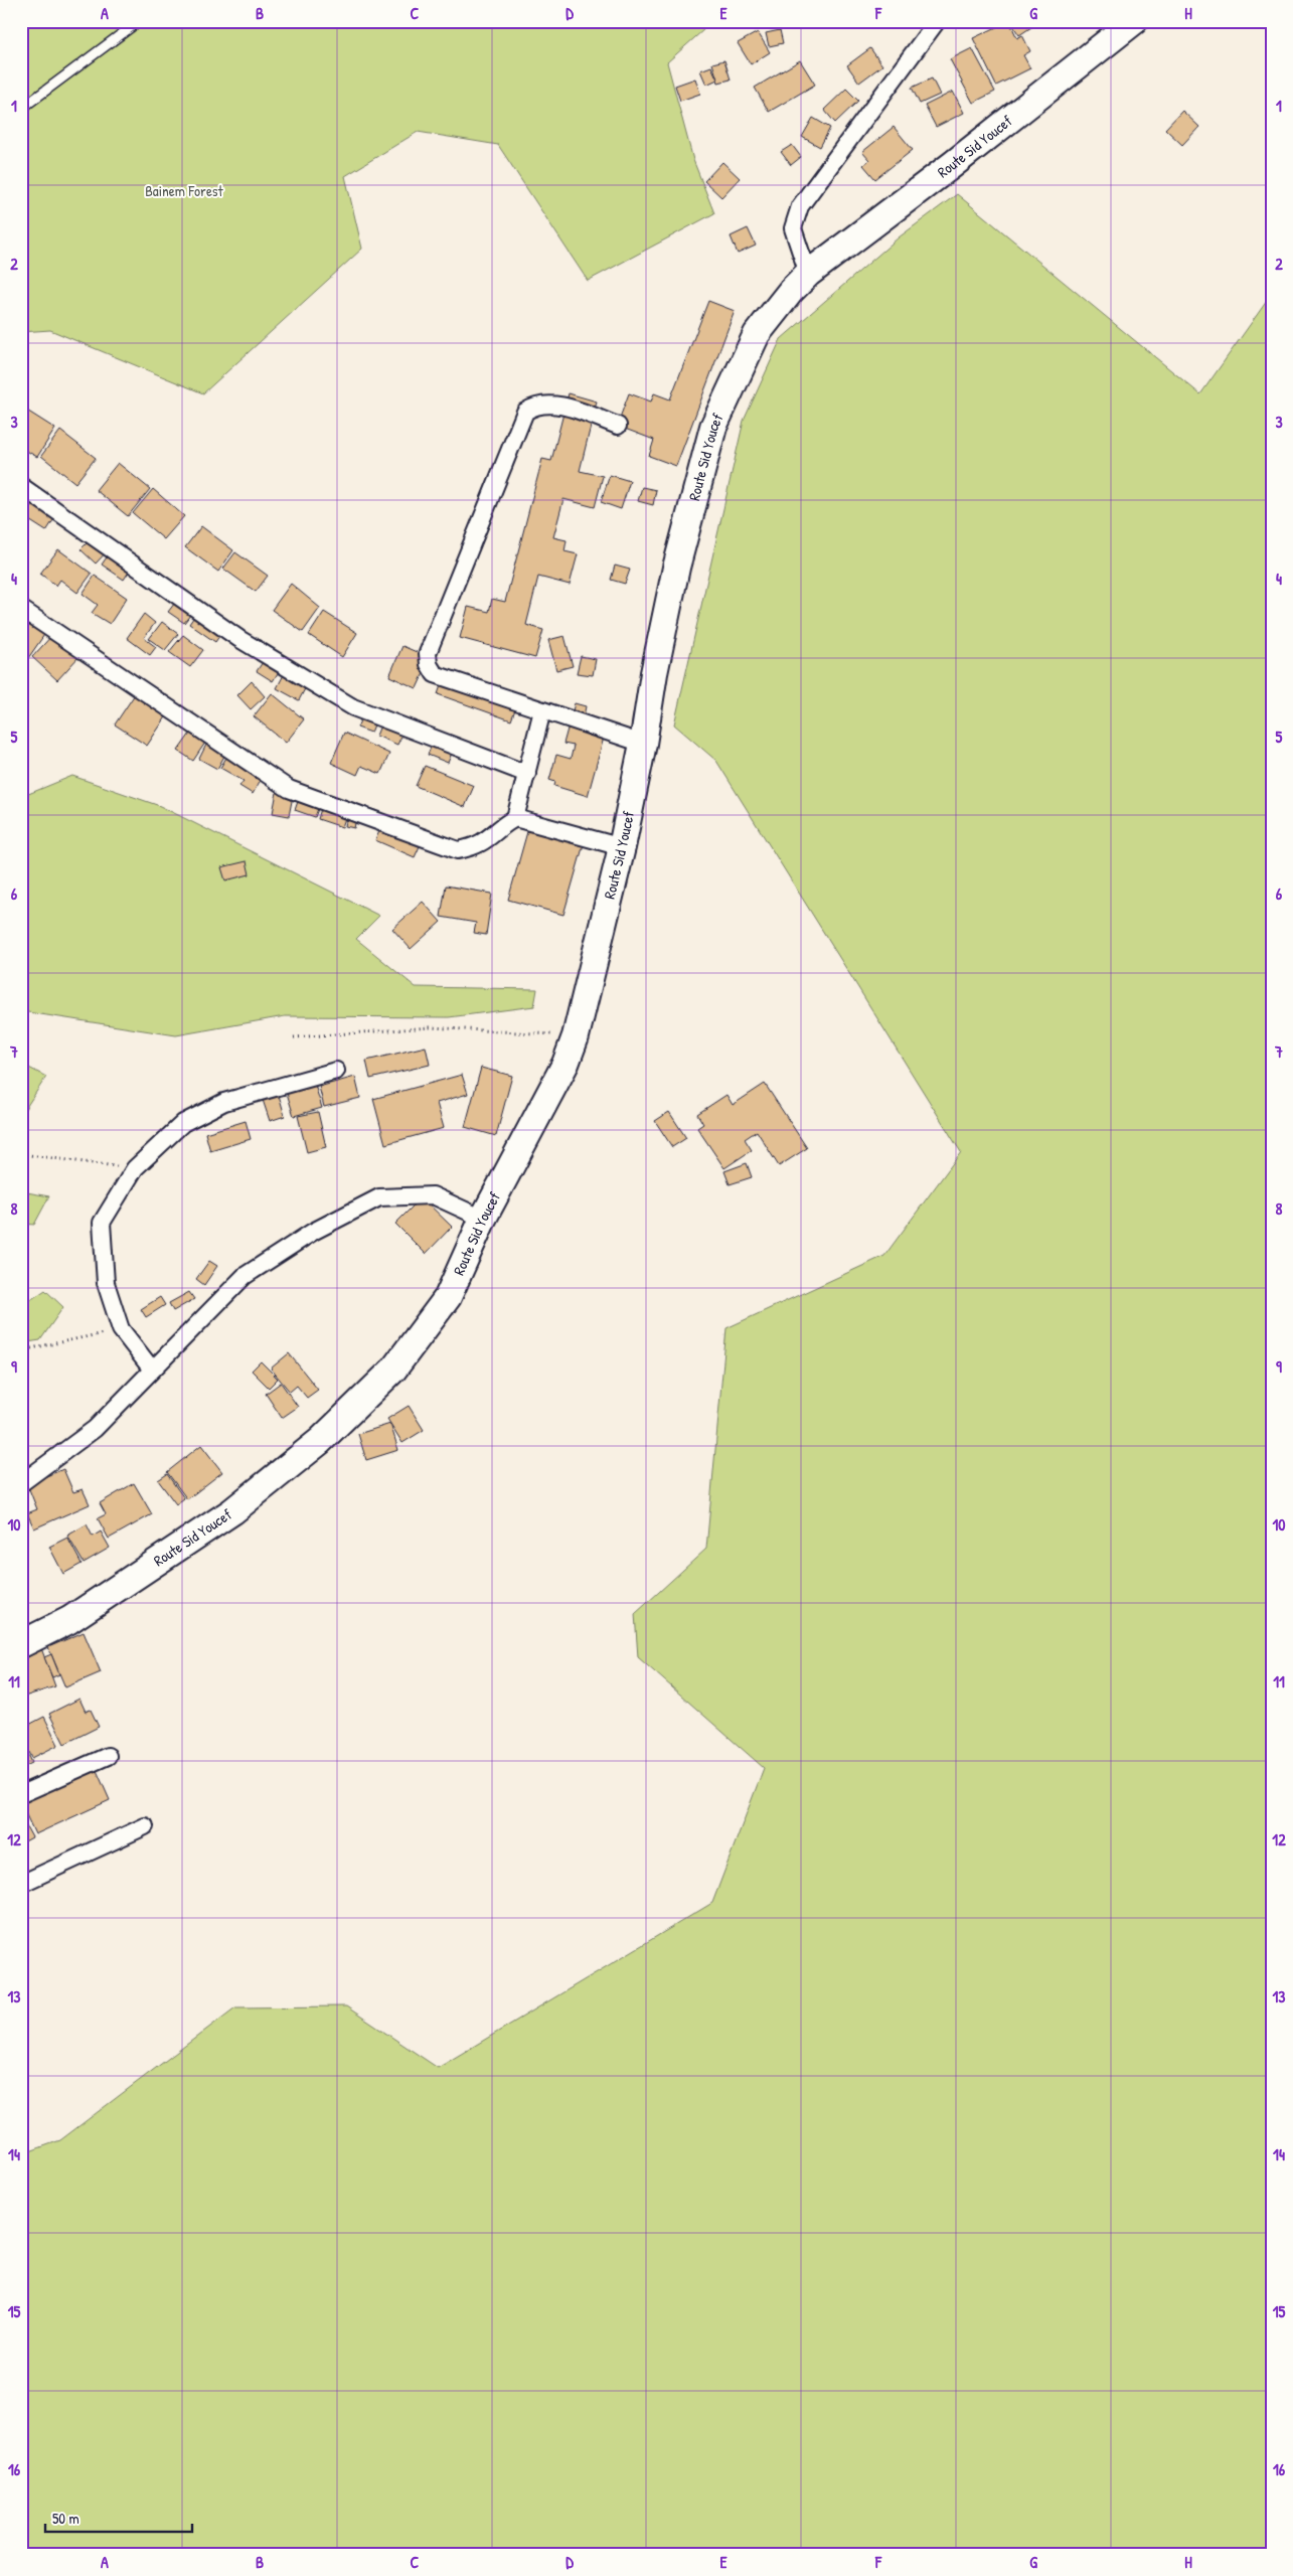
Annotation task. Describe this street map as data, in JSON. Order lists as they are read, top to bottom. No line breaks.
{"streets":{"main road":["Route Sid Youcef"]},"parks":["Bainem Forest"],"scale_bar":"50 m","grid":{"columns":["A","B","C","D","E","F","G","H"],"rows":["1","2","3","4","5","6","7","8","9","10","11","12","13","14","15","16"]}}
